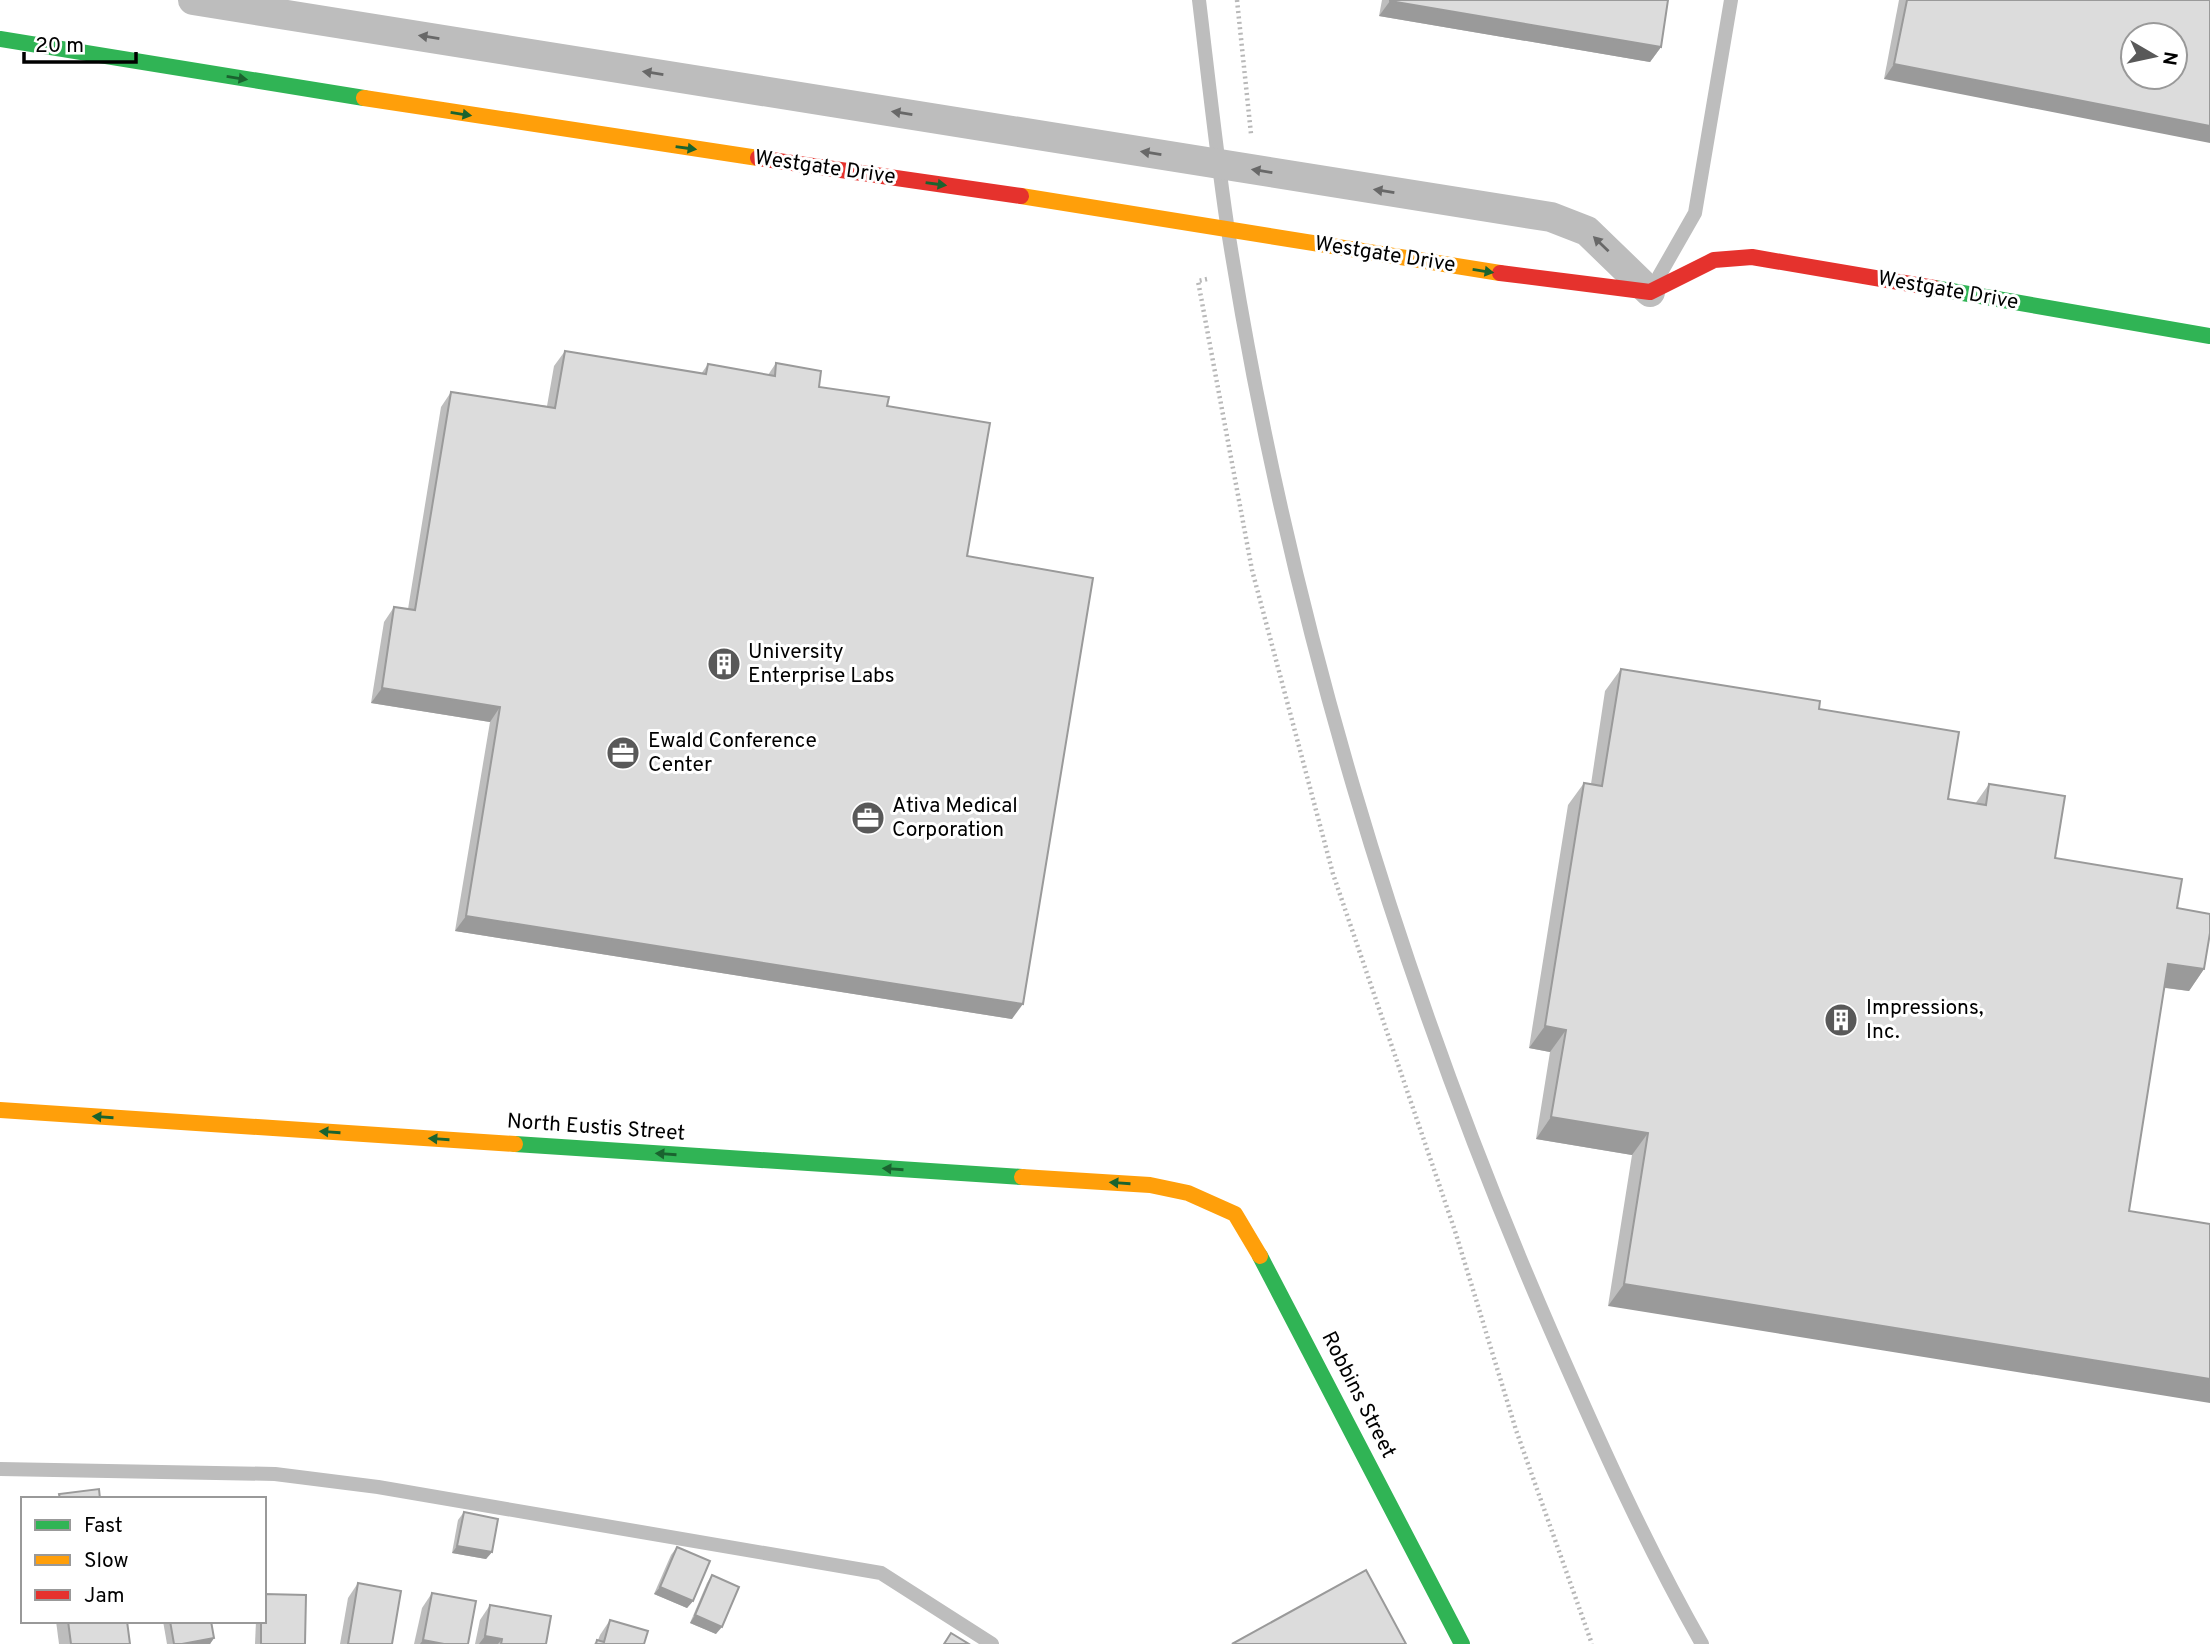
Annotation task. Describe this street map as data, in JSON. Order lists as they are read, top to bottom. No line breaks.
{"streets":{"street":["Westgate Drive","North Eustis Street","Robbins Street"]},"crossings":[["North Eustis Street","Robbins Street"]],"one_way":["North Eustis Street"],"places":{"building":["University Enterprise Labs","Impressions, Inc."],"office":["Ewald Conference Center","Ativa Medical Corporation"]},"legend":["Fast","Slow","Jam"],"scale_bar":"20 m","north":"right"}
